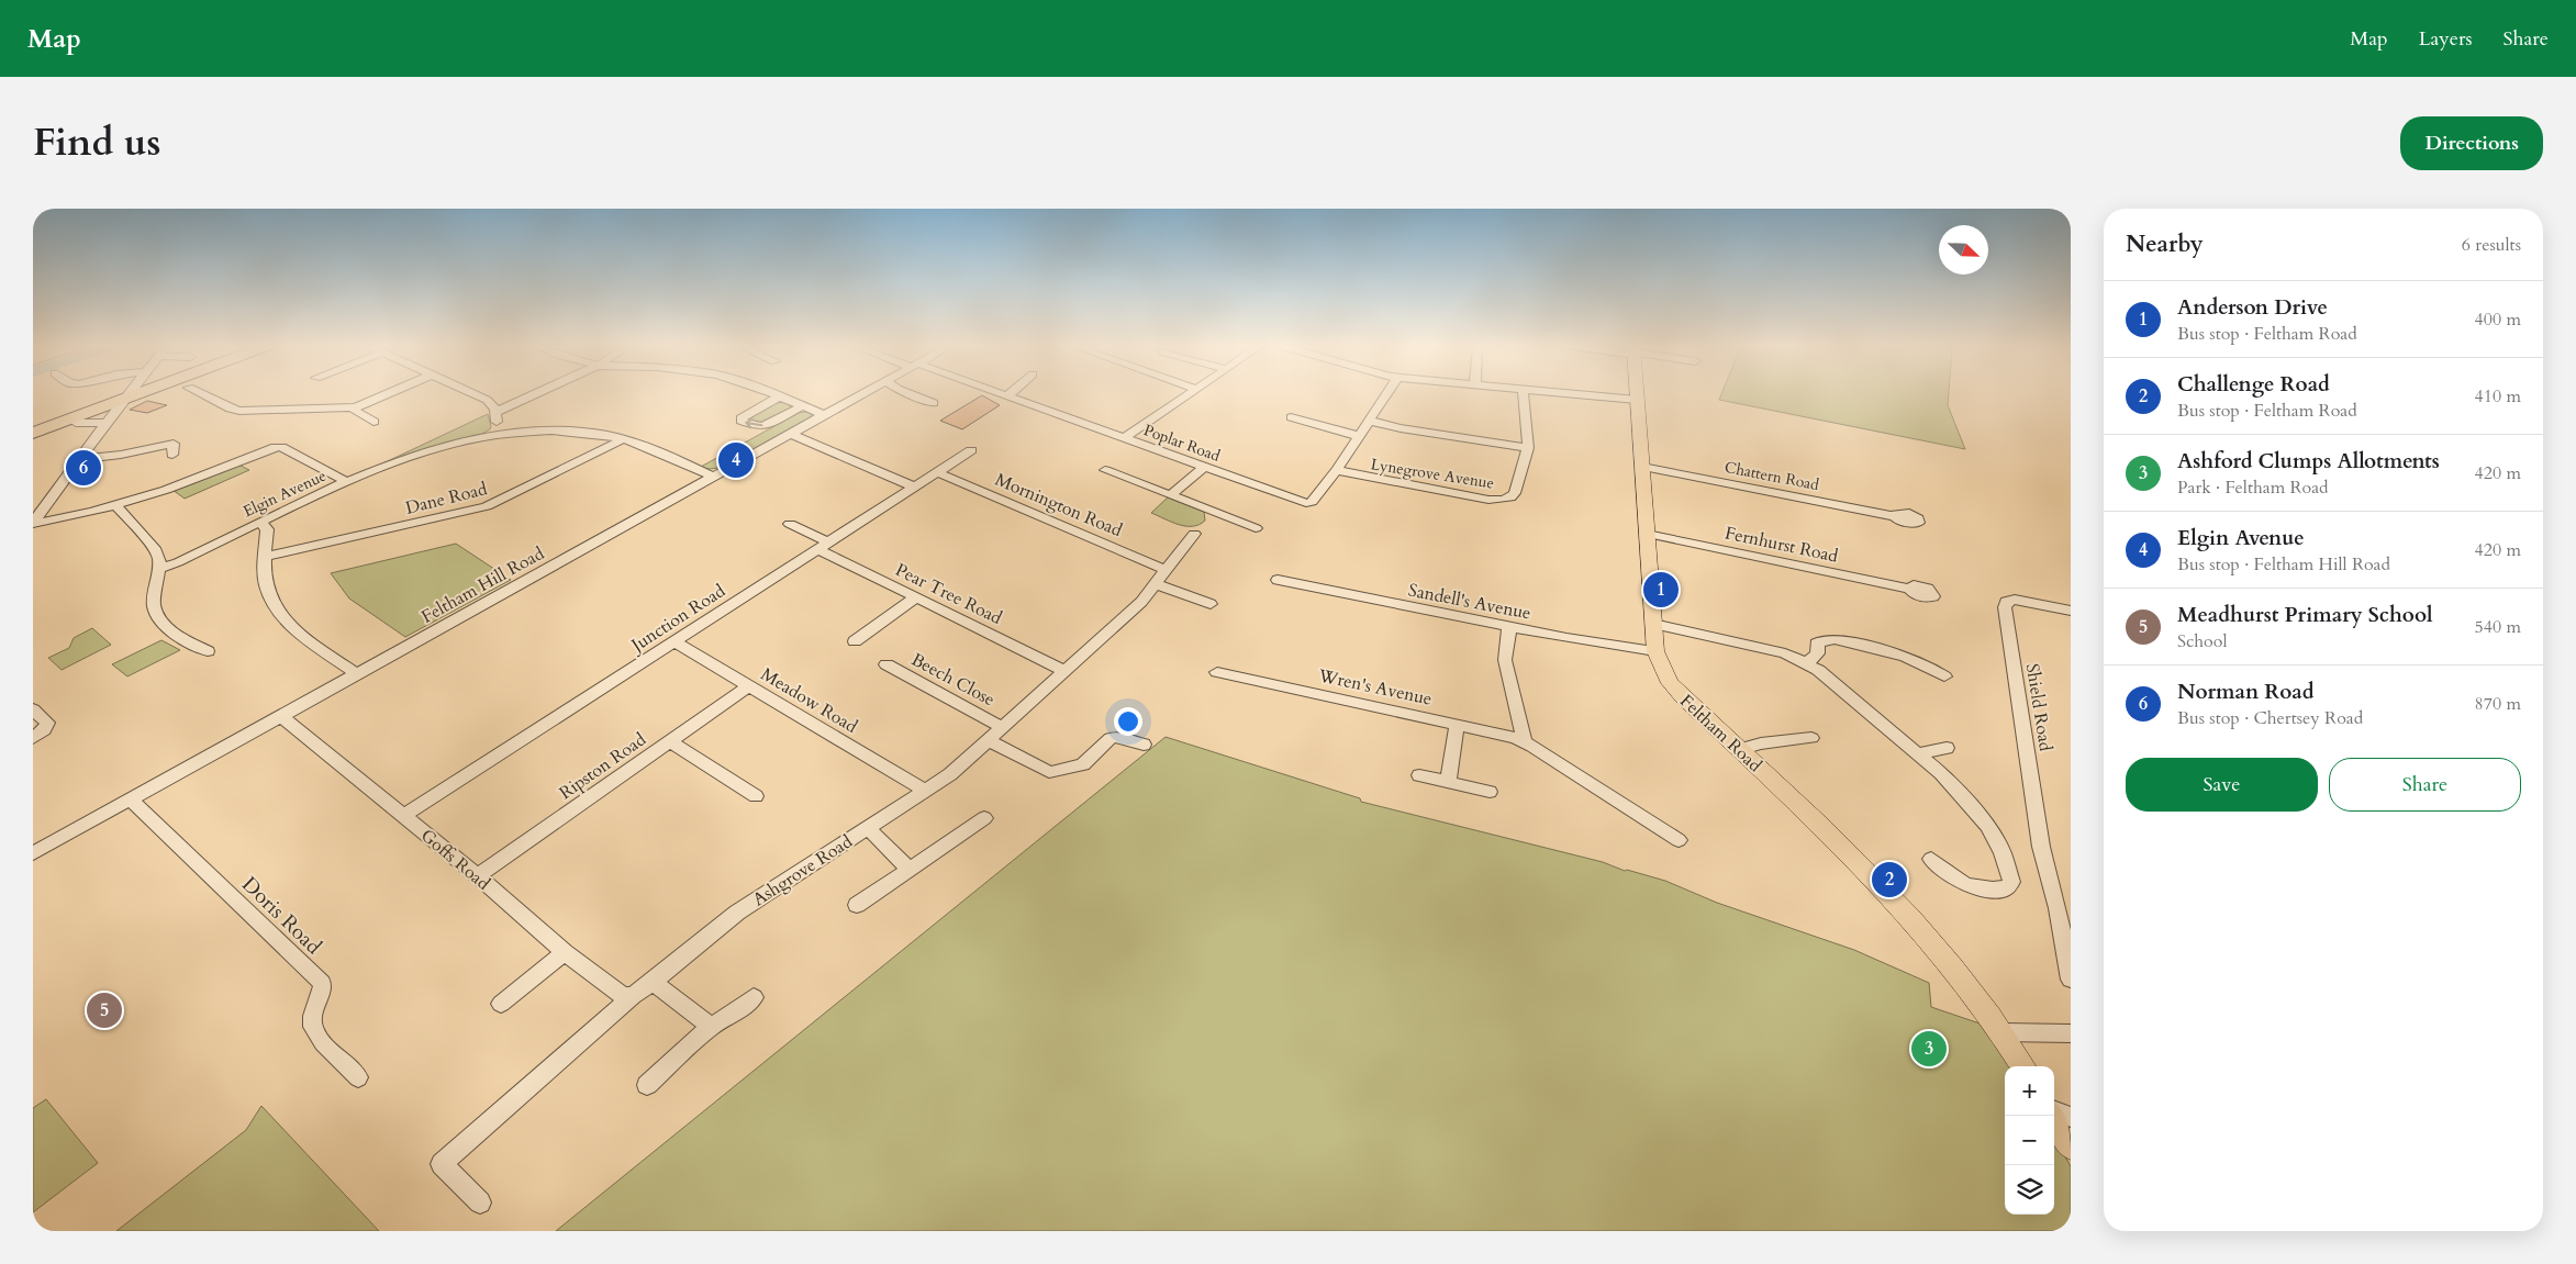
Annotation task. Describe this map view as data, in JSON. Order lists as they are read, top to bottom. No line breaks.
{"streets":{"main road":["Feltham Road"],"street":["Poplar Road","Lynegrove Avenue","Chattern Road","Elgin Avenue","Dane Road","Mornington Road","Fernhurst Road","Feltham Hill Road","Pear Tree Road","Sandell's Avenue","Junction Road","Beech Close","Wren's Avenue","Meadow Road","Shield Road","Ripston Road","Goffs Road","Ashgrove Road","Doris Road"]},"crossings":[["Poplar Road","Lynegrove Avenue"],["Chattern Road","Feltham Road"],["Elgin Avenue","Dane Road"],["Elgin Avenue","Feltham Hill Road"],["Mornington Road","Junction Road"],["Mornington Road","Ashgrove Road"],["Fernhurst Road","Feltham Road"],["Feltham Hill Road","Goffs Road"],["Feltham Hill Road","Doris Road"],["Pear Tree Road","Junction Road"],["Pear Tree Road","Ashgrove Road"],["Sandell's Avenue","Feltham Road"],["Junction Road","Meadow Road"],["Junction Road","Goffs Road"],["Beech Close","Ashgrove Road"],["Meadow Road","Ripston Road"],["Meadow Road","Ashgrove Road"],["Ripston Road","Goffs Road"],["Goffs Road","Ashgrove Road"]],"north":"bottom right","page":{"header":"Map","nav":["Map","Layers","Share"],"title":"Find us","buttons":["Directions",["Save","Share"]],"heading":["Nearby","6 results"],"list":[{"mark":"1","name":"Anderson Drive","note":"Bus stop · Feltham Road","value":"400 m"},{"mark":"2","name":"Challenge Road","note":"Bus stop · Feltham Road","value":"410 m"},{"mark":"3","name":"Ashford Clumps Allotments","note":"Park · Feltham Road","value":"420 m"},{"mark":"4","name":"Elgin Avenue","note":"Bus stop · Feltham Hill Road","value":"420 m"},{"mark":"5","name":"Meadhurst Primary School","note":"School","value":"540 m"},{"mark":"6","name":"Norman Road","note":"Bus stop · Chertsey Road","value":"870 m"}],"pins":["4","6","1","2","5","3"],"map_buttons":["+","−"]}}
